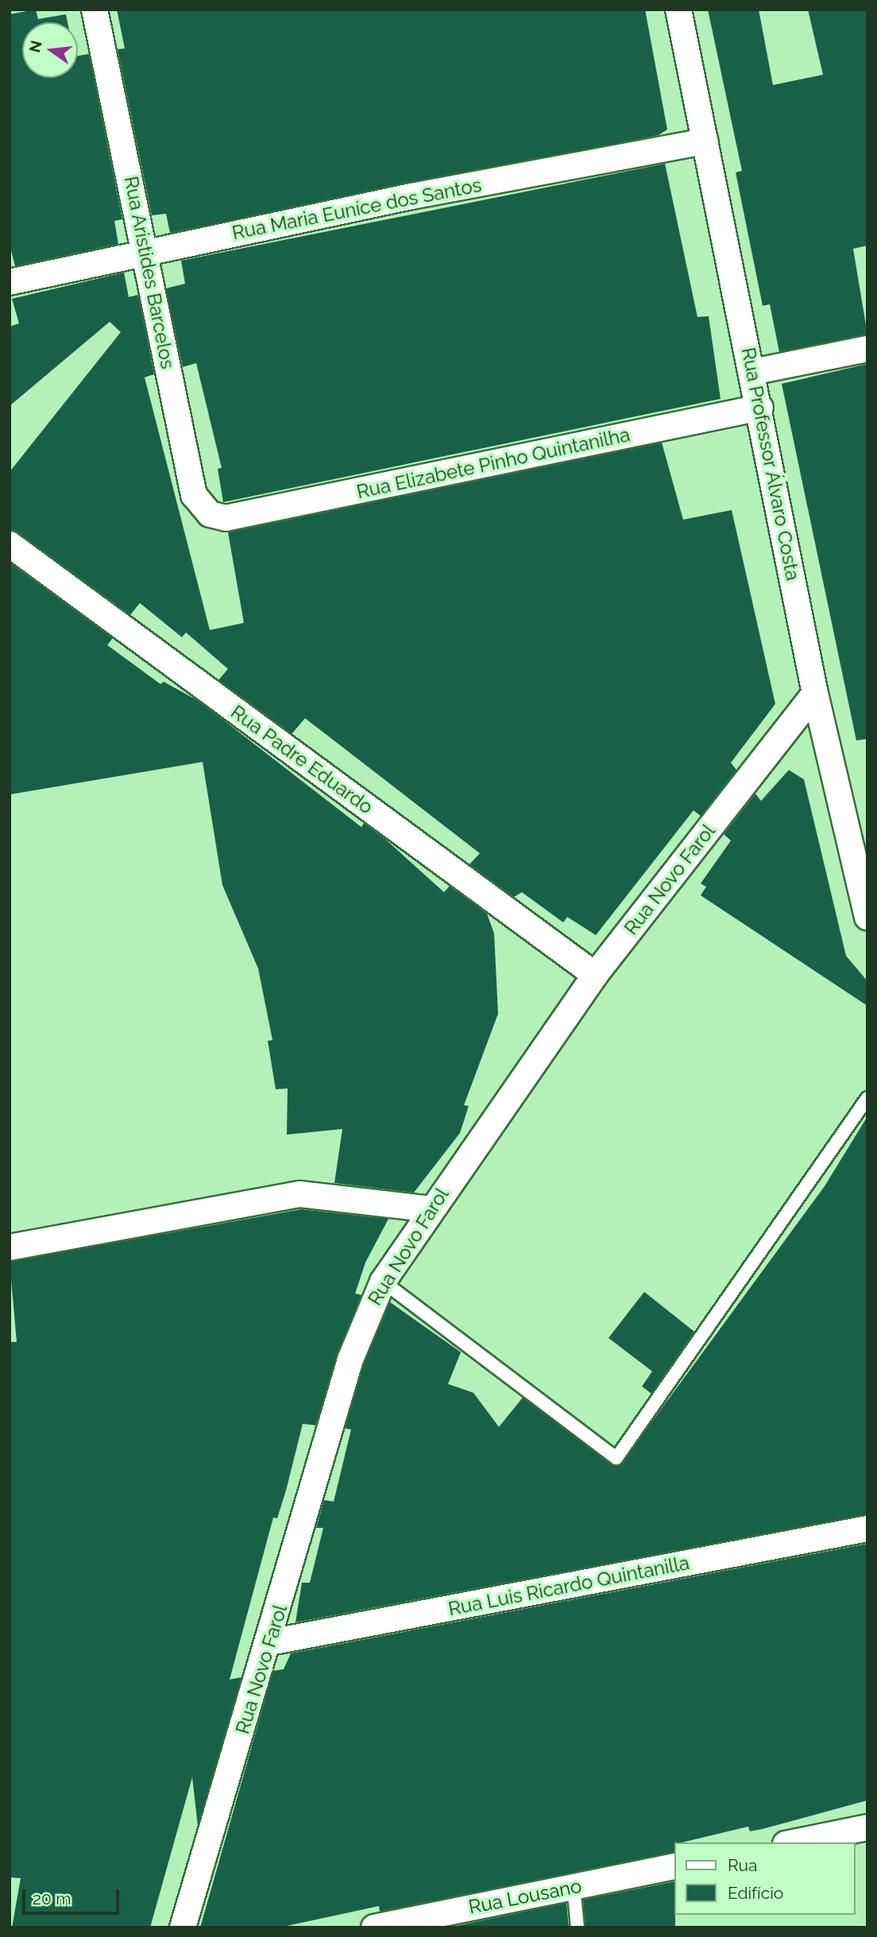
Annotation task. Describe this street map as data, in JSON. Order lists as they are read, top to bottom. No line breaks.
{"streets":{"street":["Rua Maria Euníce dos Santos","Rua Aristides Barcelos","Rua Elizabete Pinho Quintanilha","Rua Professor Álvaro Costa","Rua Padre Eduardo","Rua Novo Farol","Rua Luis Ricardo Quintanilla","Rua Lousano"]},"crossings":[["Rua Maria Euníce dos Santos","Rua Aristides Barcelos"],["Rua Maria Euníce dos Santos","Rua Professor Álvaro Costa"],["Rua Aristides Barcelos","Rua Elizabete Pinho Quintanilha"],["Rua Elizabete Pinho Quintanilha","Rua Professor Álvaro Costa"],["Rua Professor Álvaro Costa","Rua Novo Farol"],["Rua Padre Eduardo","Rua Novo Farol"],["Rua Novo Farol","Rua Luis Ricardo Quintanilla"]],"legend":["Rua","Edifício"],"scale_bar":"20 m","north":"left"}
